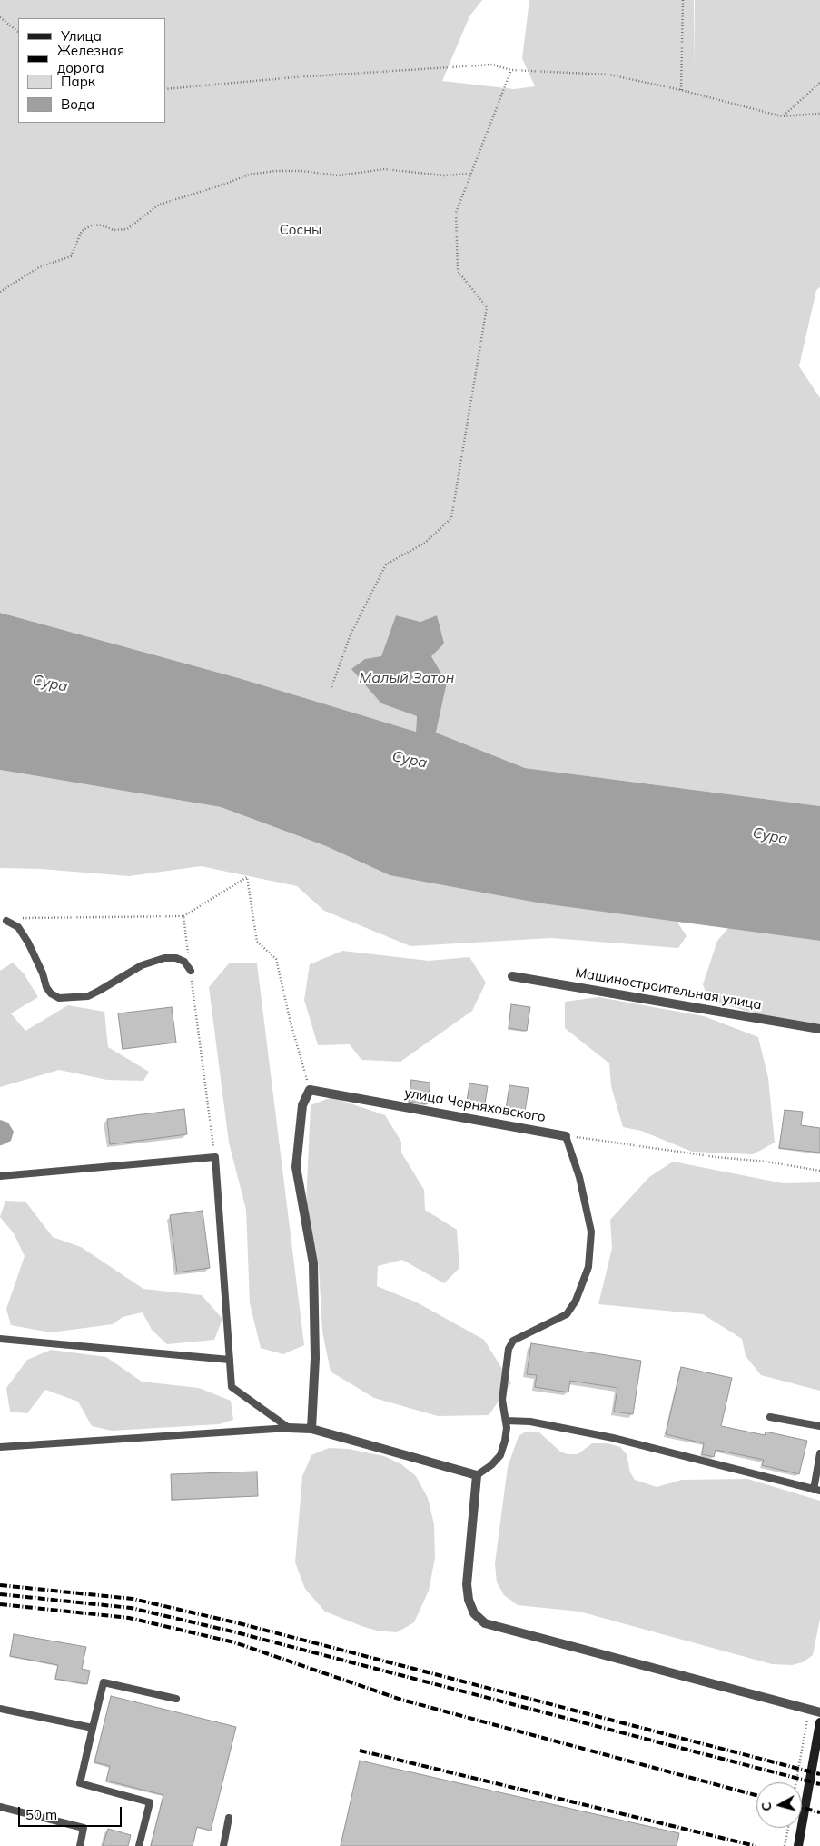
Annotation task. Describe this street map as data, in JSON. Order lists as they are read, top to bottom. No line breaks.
{"streets":{"street":["Машиностроительная улица","улица Черняховского"]},"water":["Малый Затон","Сура"],"parks":["Сосны"],"legend":["Улица","Железная дорога","Парк","Вода"],"scale_bar":"50 m","north":"left"}
